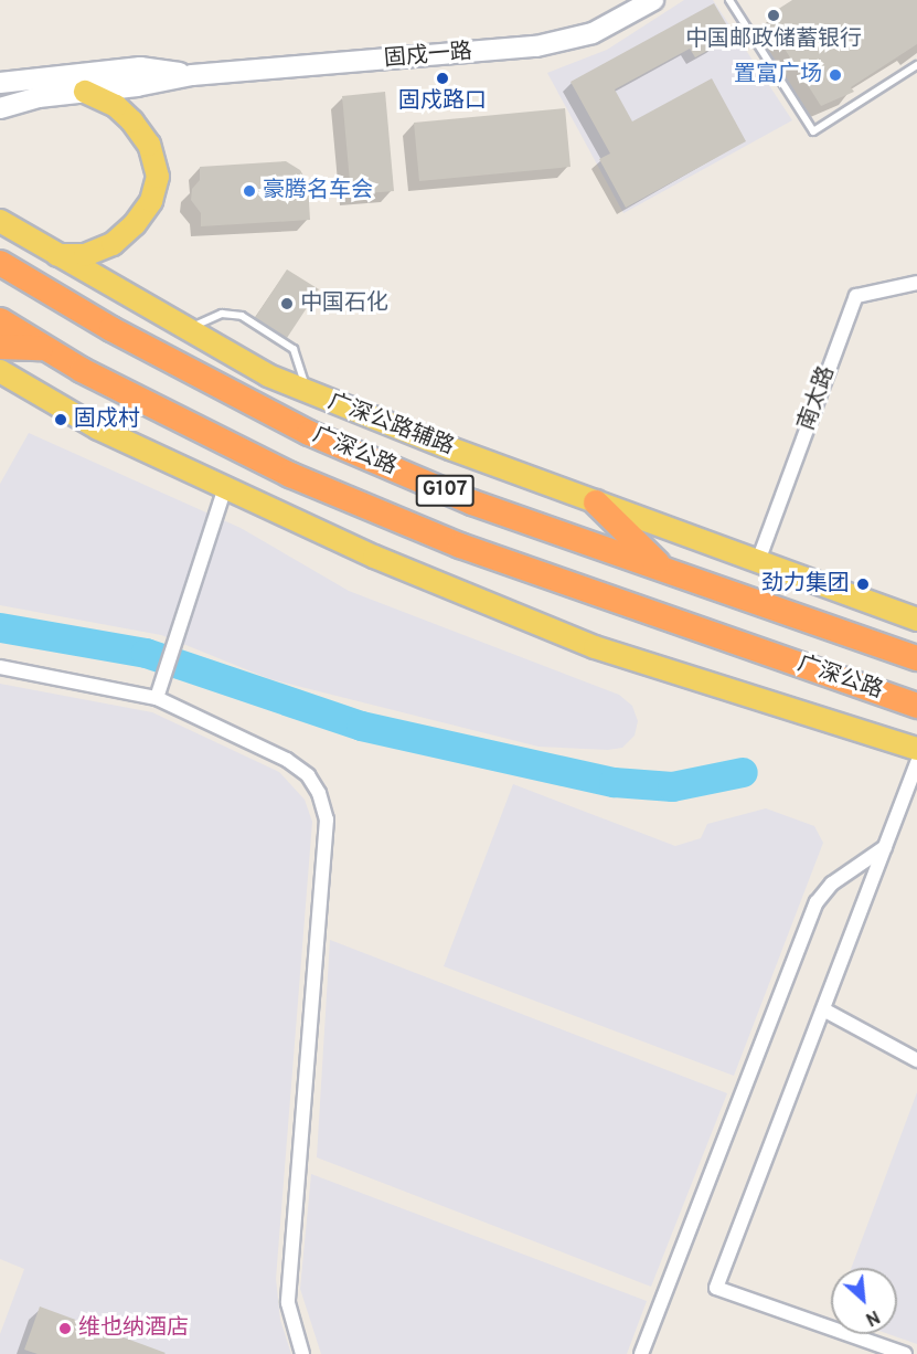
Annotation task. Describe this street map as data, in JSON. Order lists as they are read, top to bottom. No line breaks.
{"streets":{"highway":["广深公路","G107"],"main road":["广深公路辅路"],"street":["固戍一路","南太路"]},"crossings":[["南太路","广深公路辅路"]],"places":["中国邮政储蓄银行","置富广场","固戍路口","豪腾名车会","中国石化","固戍村","劲力集团","维也纳酒店"],"north":"bottom right"}
